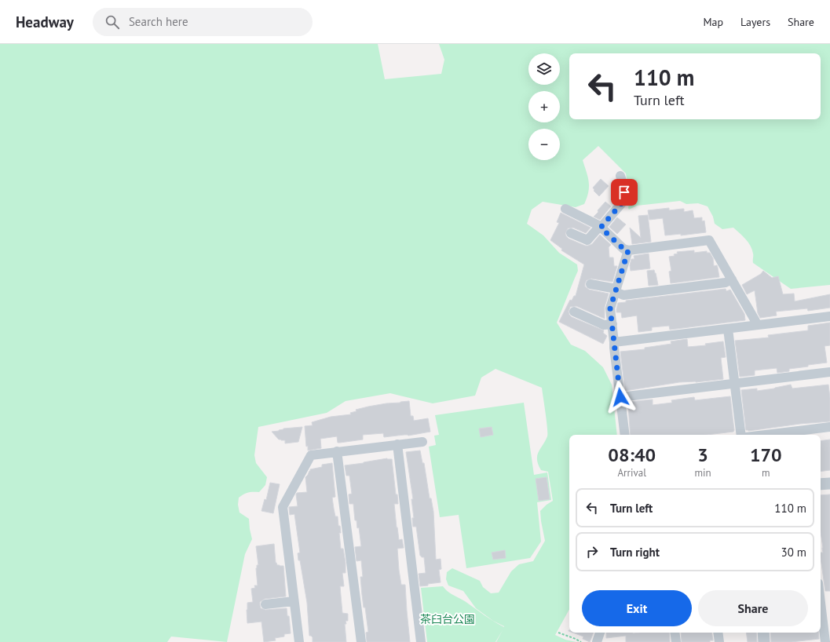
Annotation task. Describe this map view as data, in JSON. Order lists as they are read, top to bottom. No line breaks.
{"parks":["茶臼台公園"],"page":{"header":"Headway","search":"Search here","nav":["Map","Layers","Share"],"map_buttons":["+","−"],"turn":["110 m","Turn left"],"eta":["08:40","Arrival","3","min","170","m"],"list":[{"name":"Turn left","value":"110 m"},{"name":"Turn right","value":"30 m"}],"buttons":["Exit","Share"]}}
